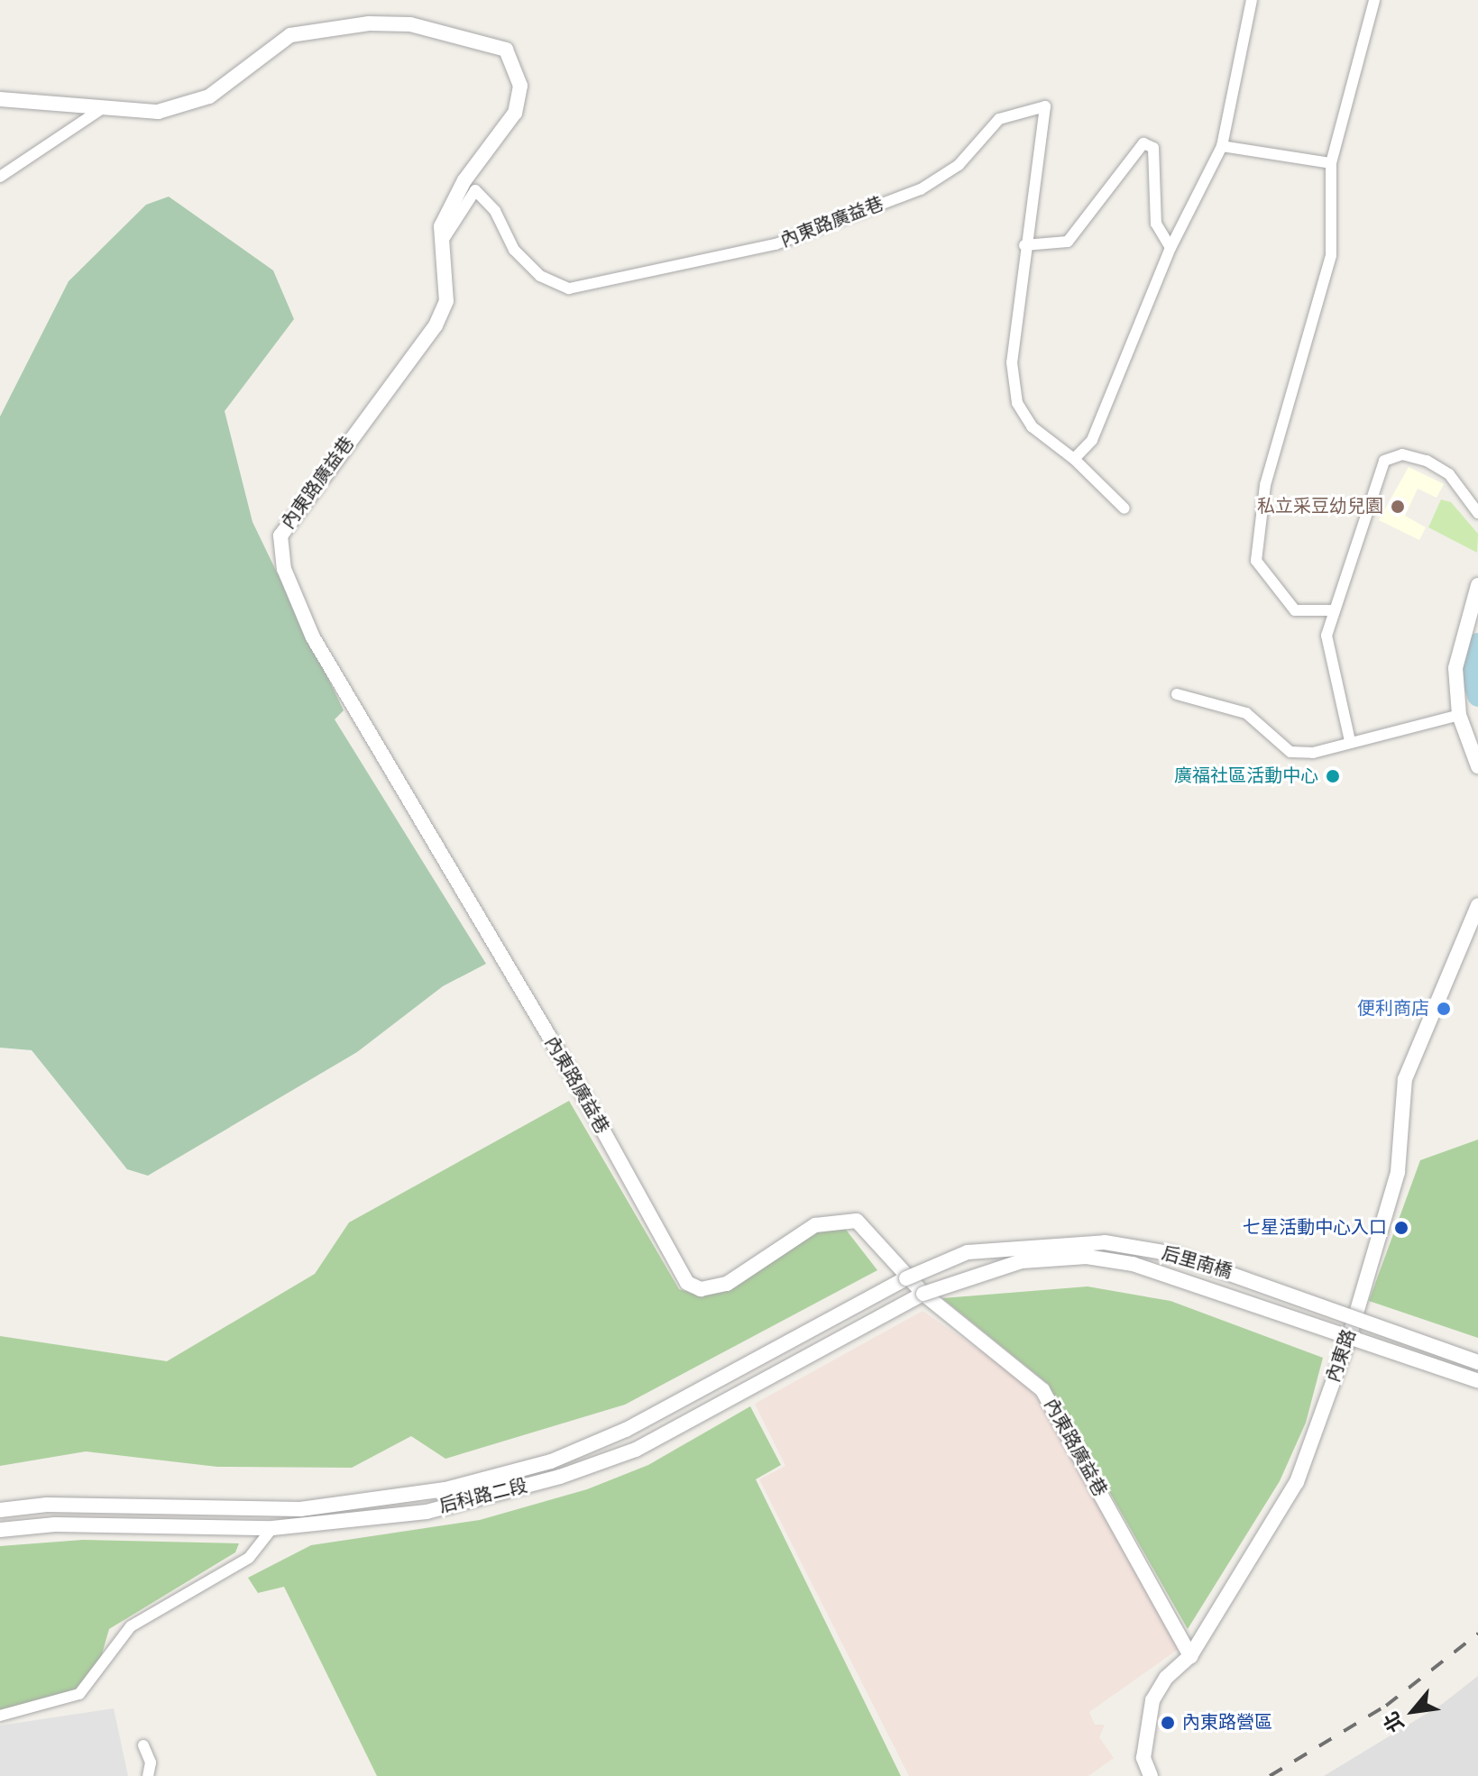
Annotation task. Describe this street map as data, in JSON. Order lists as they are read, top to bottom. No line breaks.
{"streets":{"street":["內東路廣益巷","后里南橋","內東路","后科路二段"]},"crossings":[["內東路廣益巷","后里南橋"],["內東路廣益巷","內東路"],["內東路廣益巷","后科路二段"],["后里南橋","后科路二段"]],"places":["私立采豆幼兒園","廣福社區活動中心","便利商店","七星活動中心入口","內東路營區"],"north":"bottom left"}
